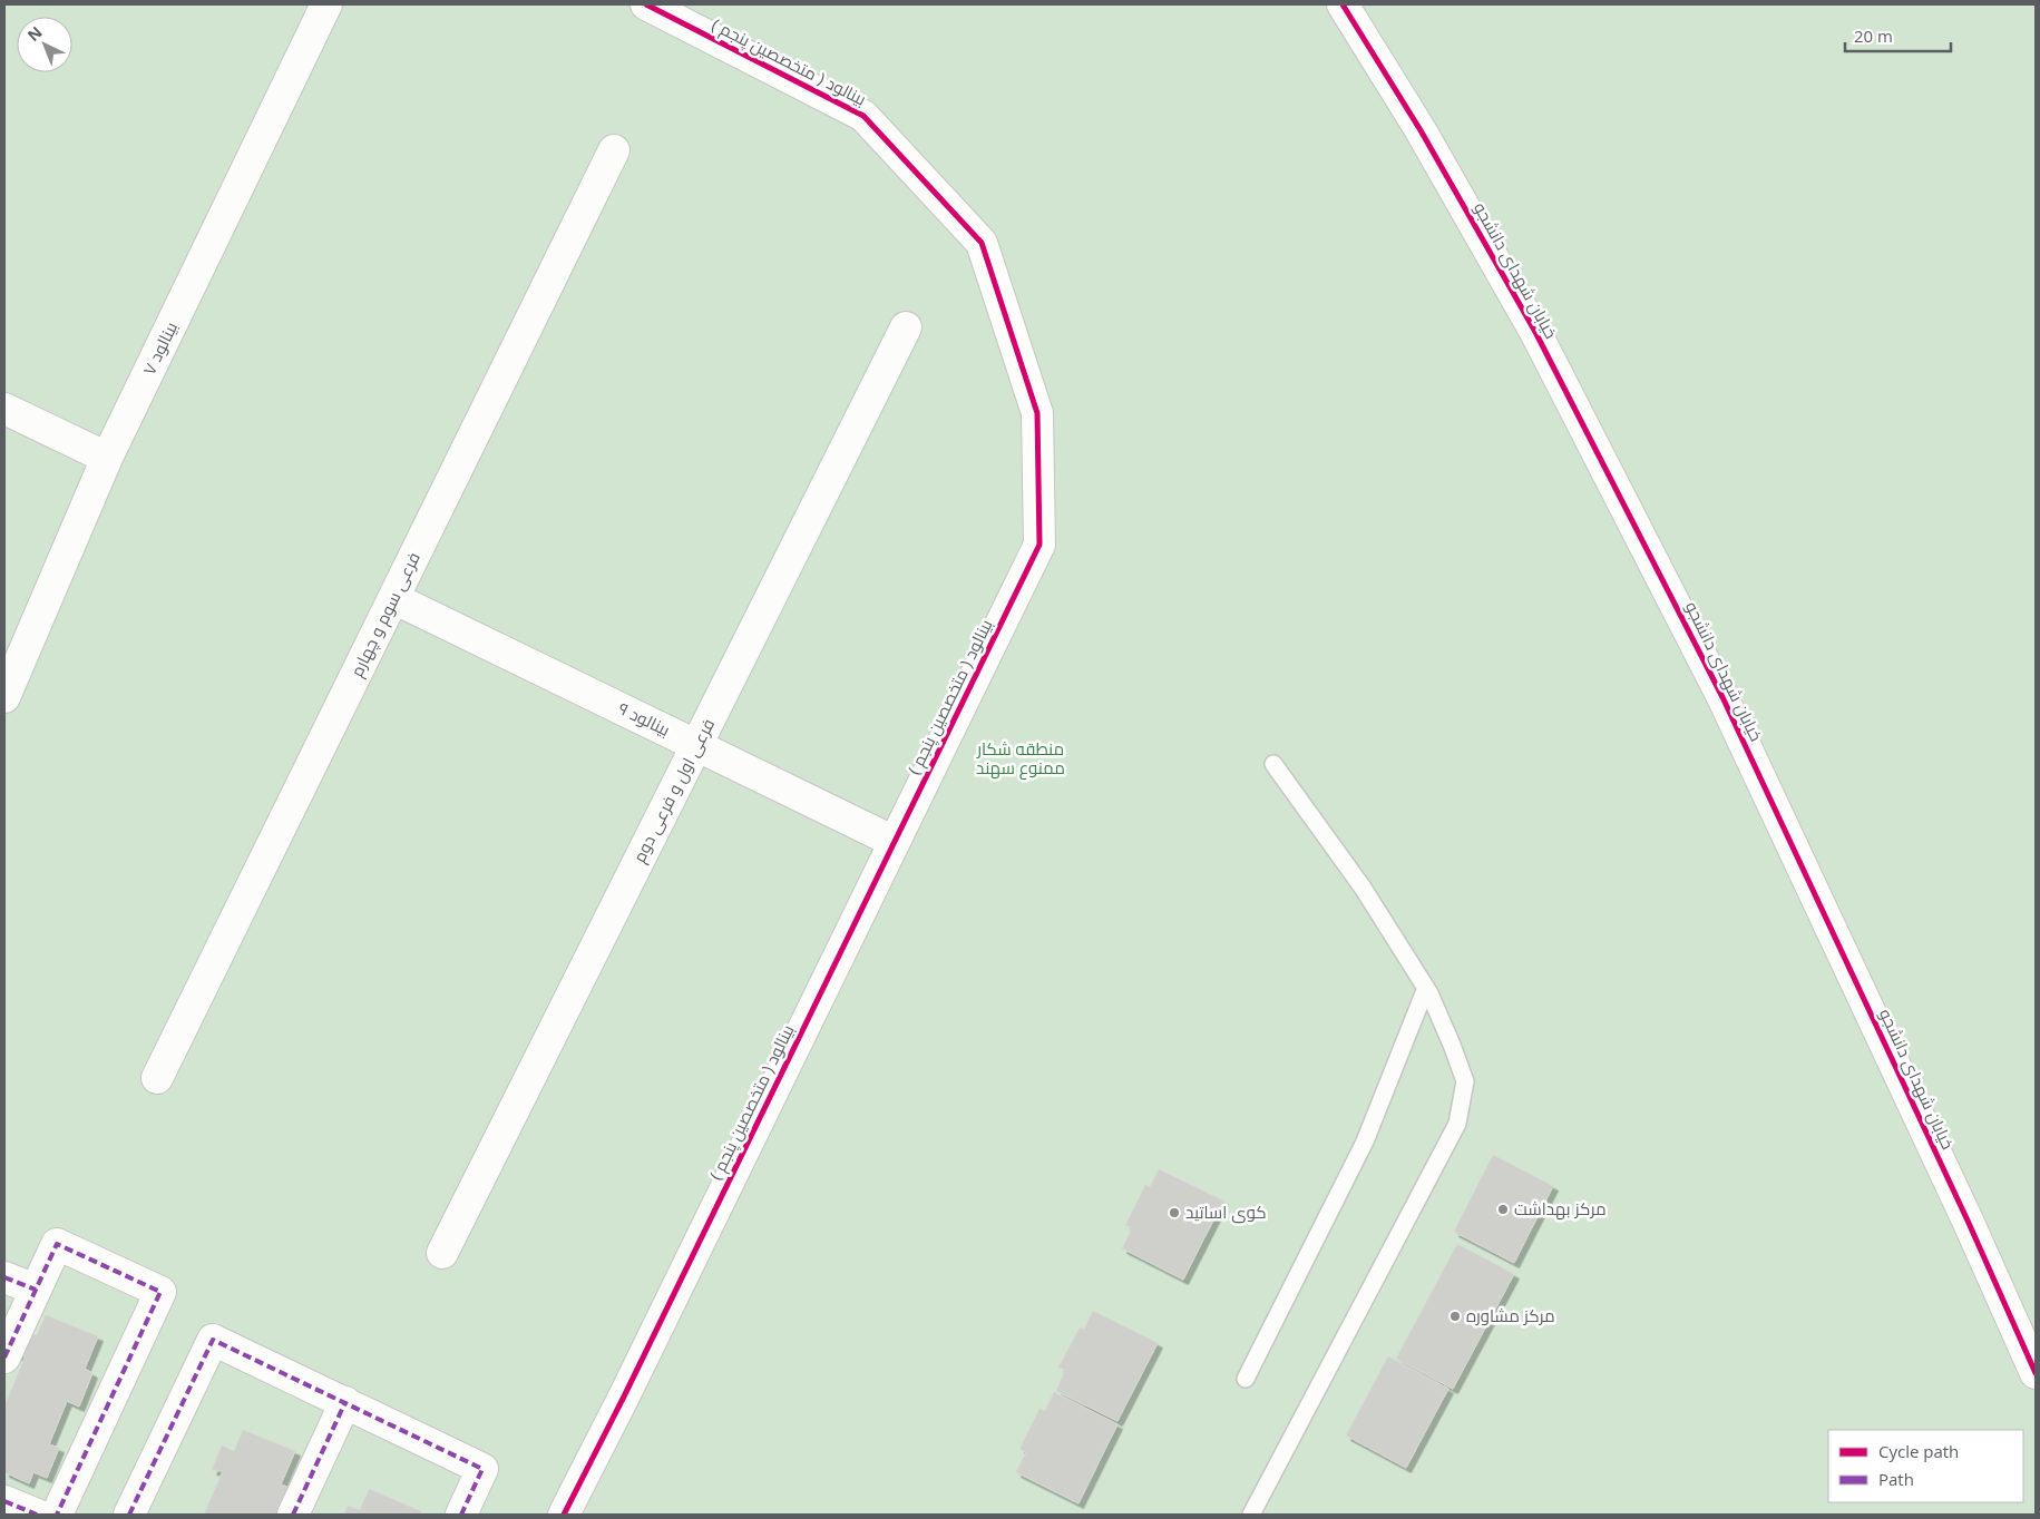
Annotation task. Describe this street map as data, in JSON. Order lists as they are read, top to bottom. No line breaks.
{"streets":{"street":["بینالود ( متخصصین پنجم )","خیابان شهدای دانشجو","بینالود ۷","فرعی سوم و چهارم","بینالود ۹","فرعی اول و فرعی دوم"]},"crossings":[["بینالود ( متخصصین پنجم )","بینالود ۹"],["فرعی سوم و چهارم","بینالود ۹"],["بینالود ۹","فرعی اول و فرعی دوم"]],"parks":["منطقه شکار ممنوع سهند"],"places":["مرکز بهداشت","کوی اساتید","مرکز مشاوره"],"legend":["Cycle path","Path"],"scale_bar":"20 m","north":"top left"}
